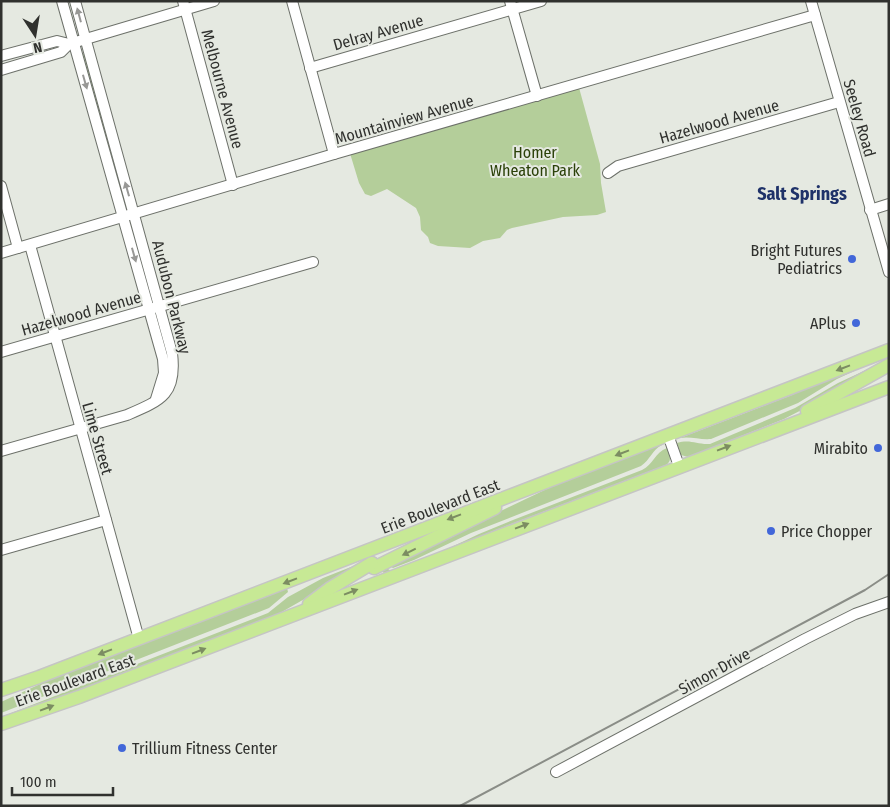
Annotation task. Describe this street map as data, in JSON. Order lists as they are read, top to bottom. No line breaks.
{"streets":{"main road":["Erie Boulevard East"],"street":["Delray Avenue","Melbourne Avenue","Seeley Road","Mountainview Avenue","Hazelwood Avenue","Audubon Parkway","Lime Street","Simon Drive"]},"crossings":[["Melbourne Avenue","Mountainview Avenue"],["Seeley Road","Mountainview Avenue"],["Seeley Road","Hazelwood Avenue"],["Mountainview Avenue","Audubon Parkway"],["Mountainview Avenue","Lime Street"],["Hazelwood Avenue","Audubon Parkway"],["Hazelwood Avenue","Lime Street"],["Audubon Parkway","Lime Street"],["Lime Street","Erie Boulevard East"]],"districts":["Salt Springs"],"parks":["Homer Wheaton Park"],"places":["Bright Futures Pediatrics","APlus","Mirabito","Price Chopper","Trillium Fitness Center"],"scale_bar":"100 m","north":"bottom"}
